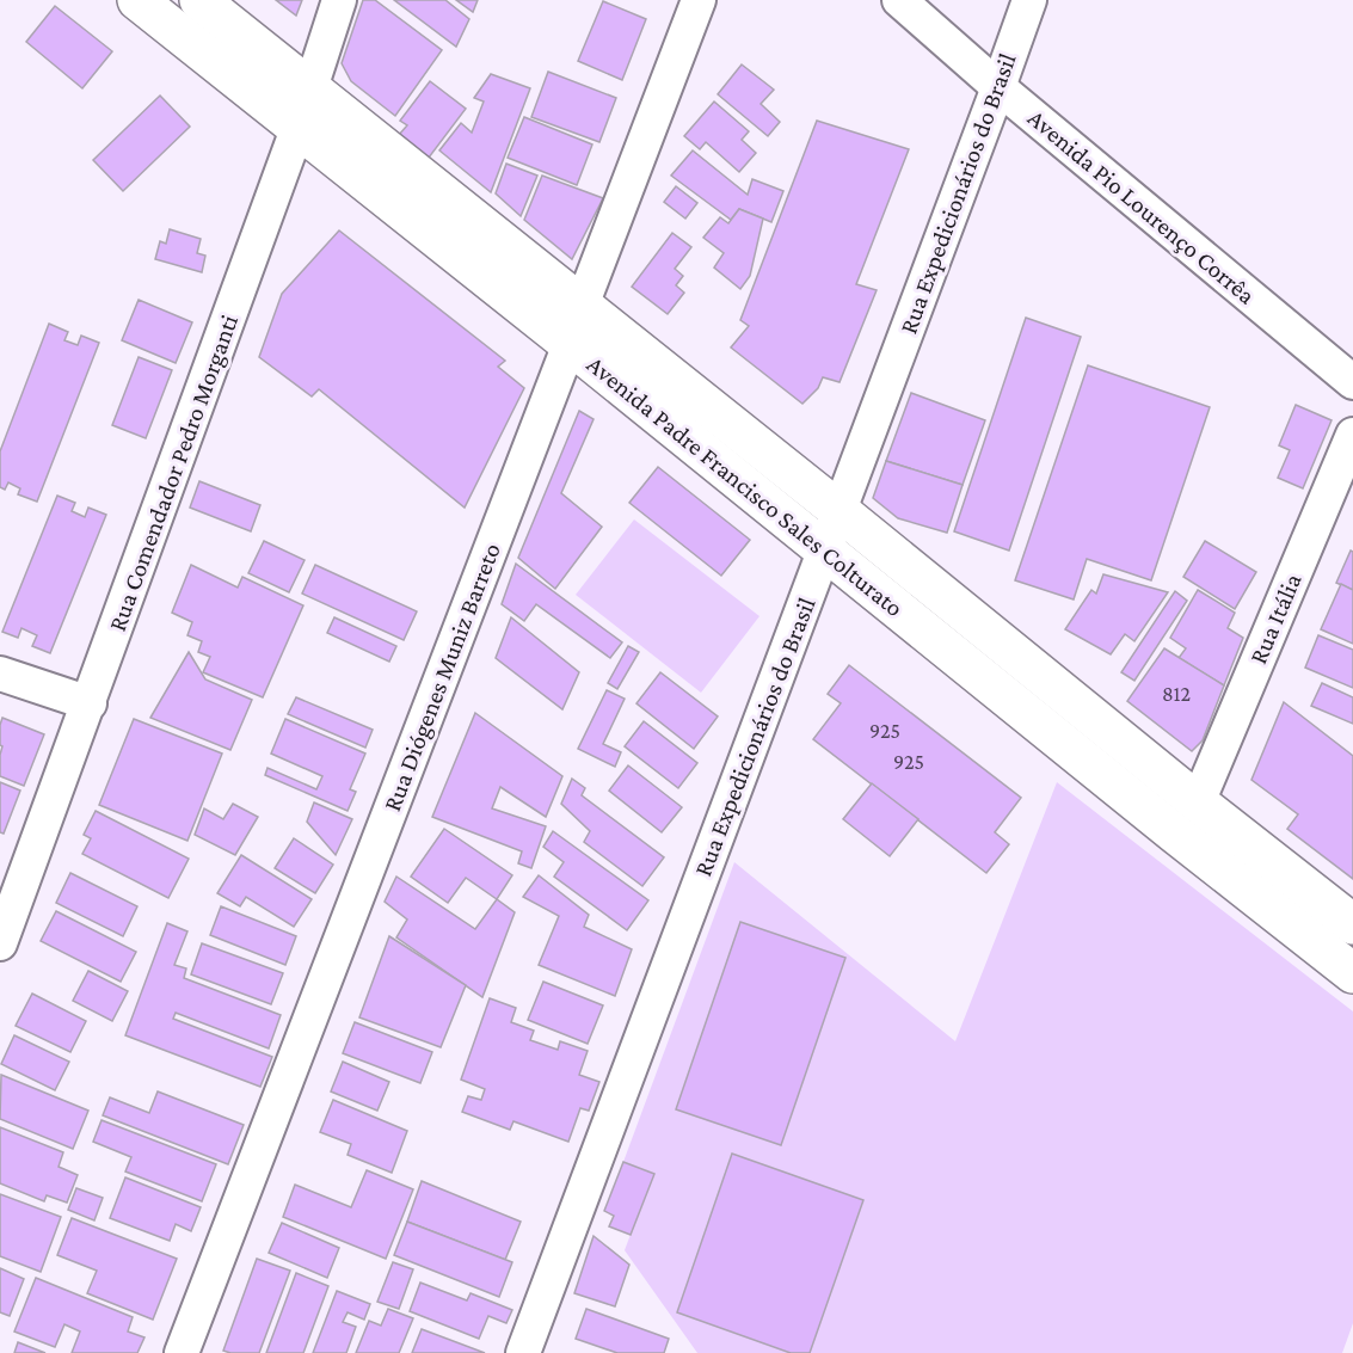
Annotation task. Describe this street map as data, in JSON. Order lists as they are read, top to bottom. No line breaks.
{"streets":{"main road":["Avenida Padre Francisco Sales Colturato"],"street":["Rua Expedicionários do Brasil","Avenida Pio Lourenço Corrêa","Rua Comendador Pedro Morganti","Rua Itália","Rua Diógenes Muniz Barreto"]},"crossings":[["Rua Expedicionários do Brasil","Avenida Pio Lourenço Corrêa"],["Rua Expedicionários do Brasil","Avenida Padre Francisco Sales Colturato"],["Rua Comendador Pedro Morganti","Avenida Padre Francisco Sales Colturato"],["Avenida Padre Francisco Sales Colturato","Rua Itália"],["Avenida Padre Francisco Sales Colturato","Rua Diógenes Muniz Barreto"]],"house_numbers":["812","925","925"]}
